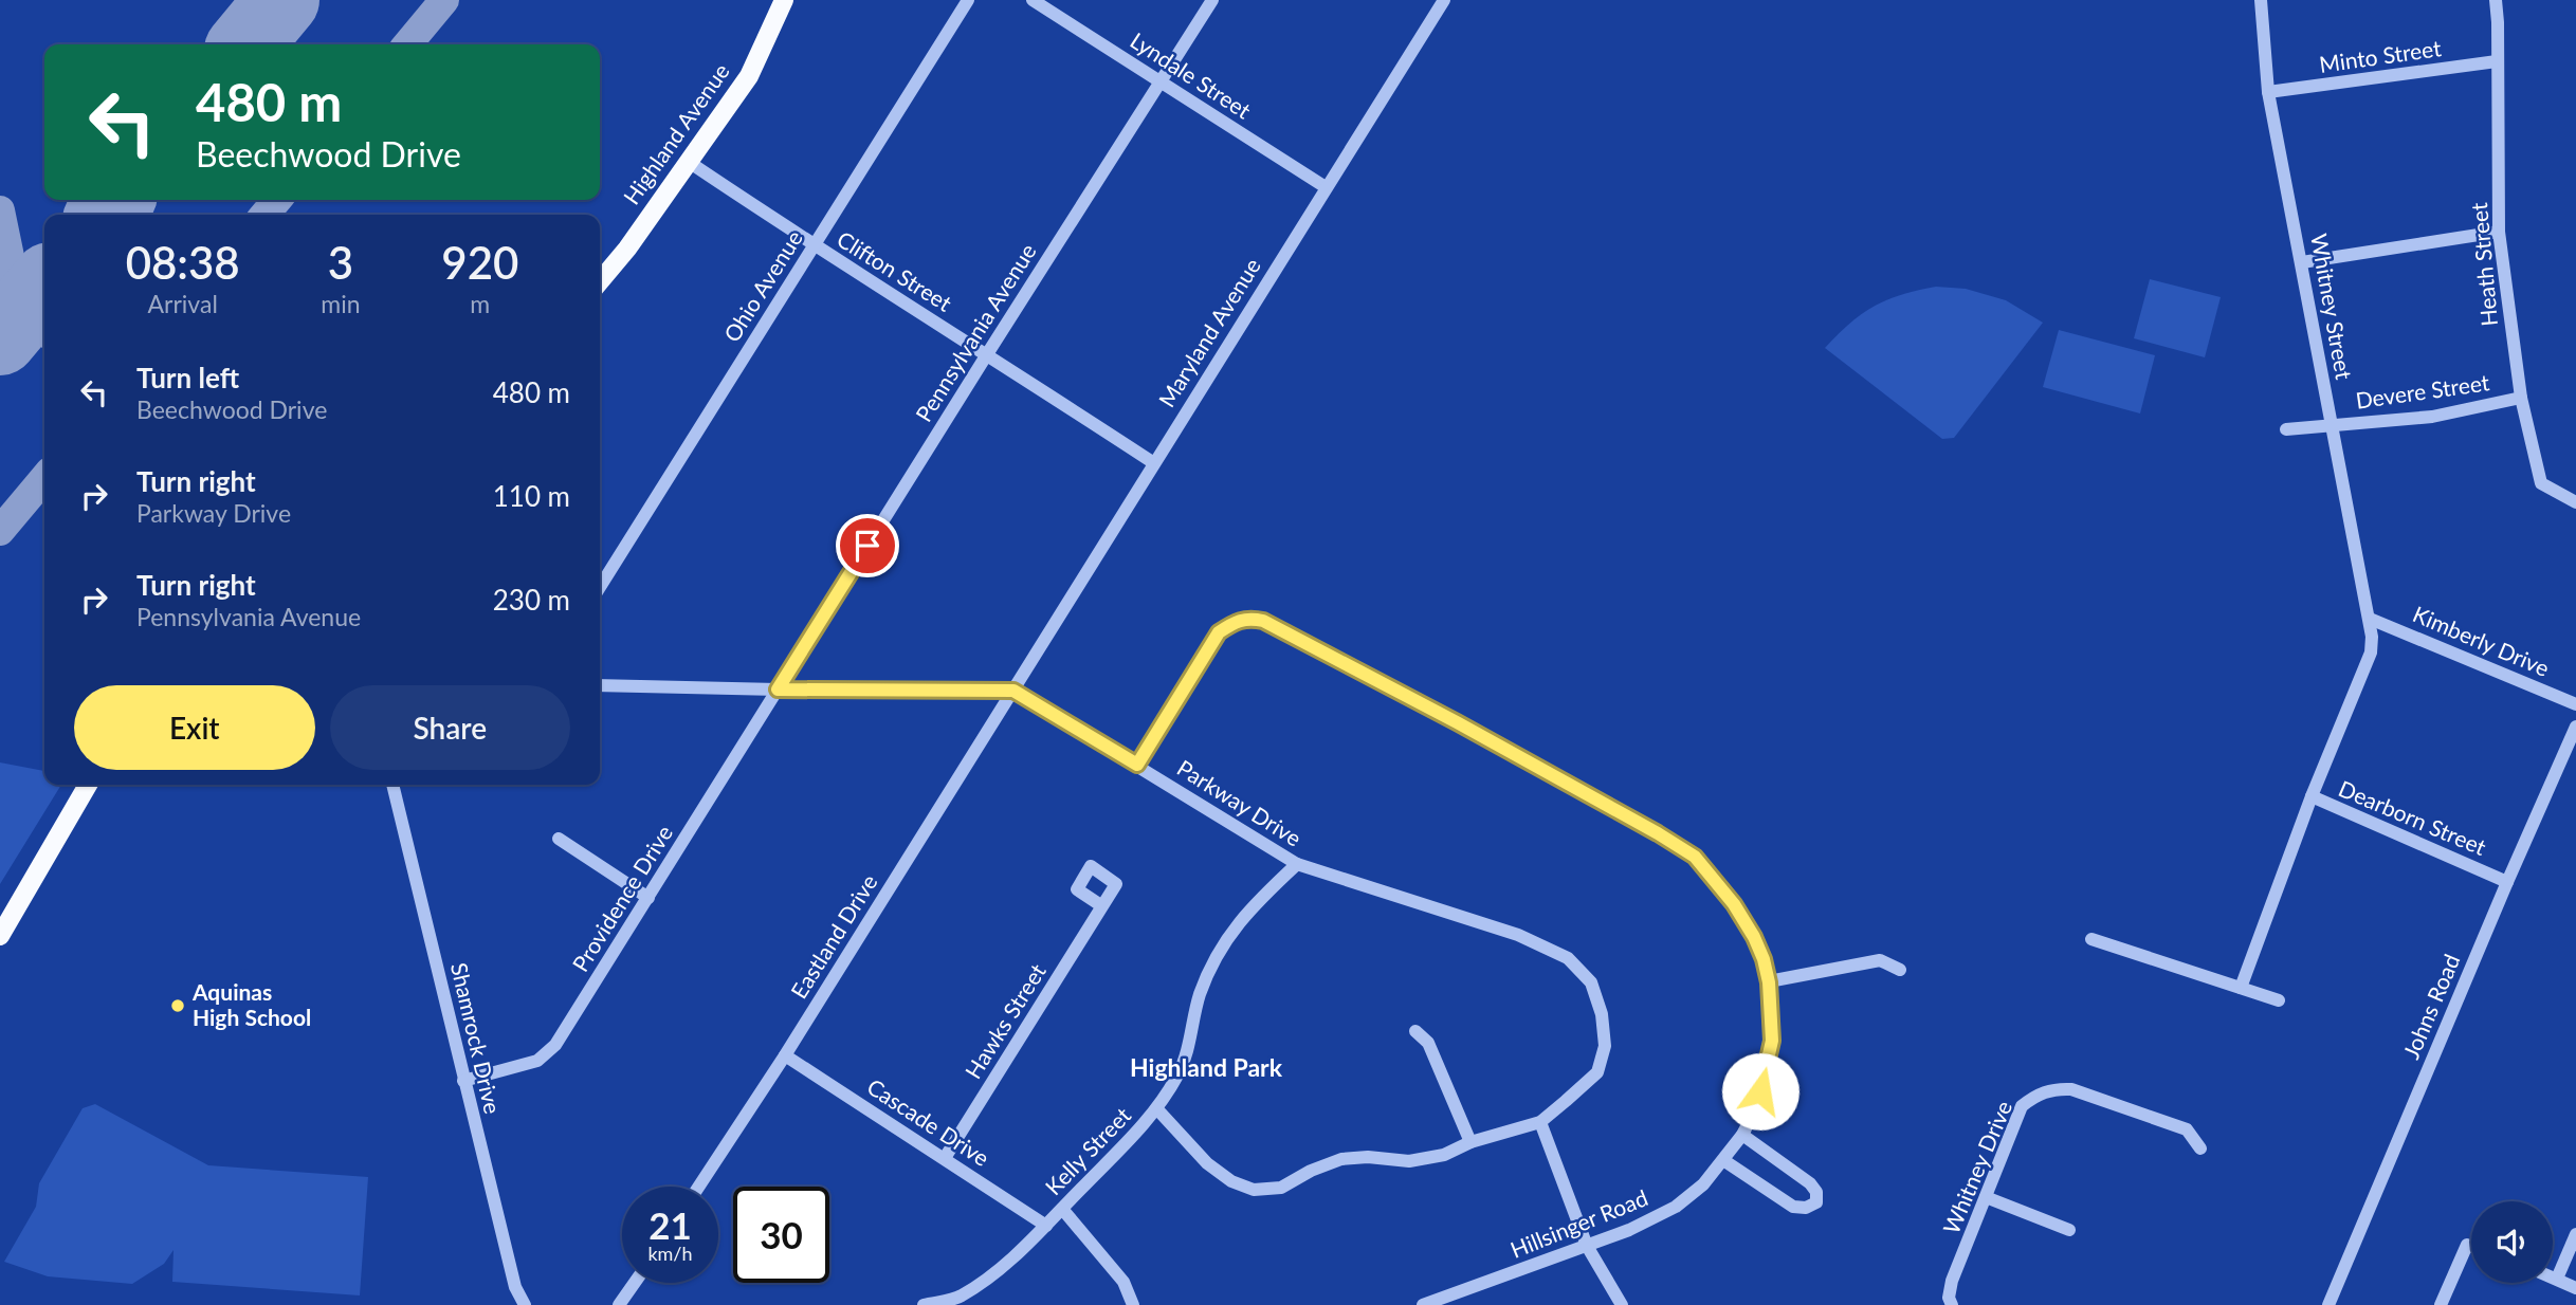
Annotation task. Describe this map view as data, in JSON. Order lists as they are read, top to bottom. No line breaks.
{"streets":{"main road":["Highland Avenue"],"street":["Minto Street","Lyndale Street","Heath Street","Clifton Street","Ohio Avenue","Whitney Street","Pennsylvania Avenue","Maryland Avenue","Devere Street","Kimberly Drive","Parkway Drive","Dearborn Street","Providence Drive","Eastland Drive","Johns Road","Hawks Street","Shamrock Drive","Cascade Drive","Kelly Street","Whitney Drive","Hillsinger Road"]},"crossings":[["Minto Street","Heath Street"],["Minto Street","Whitney Street"],["Lyndale Street","Pennsylvania Avenue"],["Lyndale Street","Maryland Avenue"],["Highland Avenue","Clifton Street"],["Heath Street","Devere Street"],["Clifton Street","Ohio Avenue"],["Clifton Street","Pennsylvania Avenue"],["Clifton Street","Maryland Avenue"],["Whitney Street","Devere Street"],["Whitney Street","Kimberly Drive"],["Whitney Street","Dearborn Street"],["Pennsylvania Avenue","Providence Drive"],["Maryland Avenue","Parkway Drive"],["Maryland Avenue","Eastland Drive"],["Kimberly Drive","Dearborn Street"],["Parkway Drive","Eastland Drive"],["Parkway Drive","Kelly Street"],["Parkway Drive","Hillsinger Road"],["Dearborn Street","Johns Road"],["Providence Drive","Shamrock Drive"],["Eastland Drive","Cascade Drive"],["Hawks Street","Cascade Drive"],["Cascade Drive","Kelly Street"]],"districts":["Highland Park"],"places":["Aquinas High School"],"page":{"turn":["480 m","Beechwood Drive"],"eta":["08:38","Arrival","3","min","920","m"],"list":[{"name":"Turn left","note":"Beechwood Drive","value":"480 m"},{"name":"Turn right","note":"Parkway Drive","value":"110 m"},{"name":"Turn right","note":"Pennsylvania Avenue","value":"230 m"}],"buttons":["Exit","Share"],"speed":"21 km/h","limit":"30"}}
